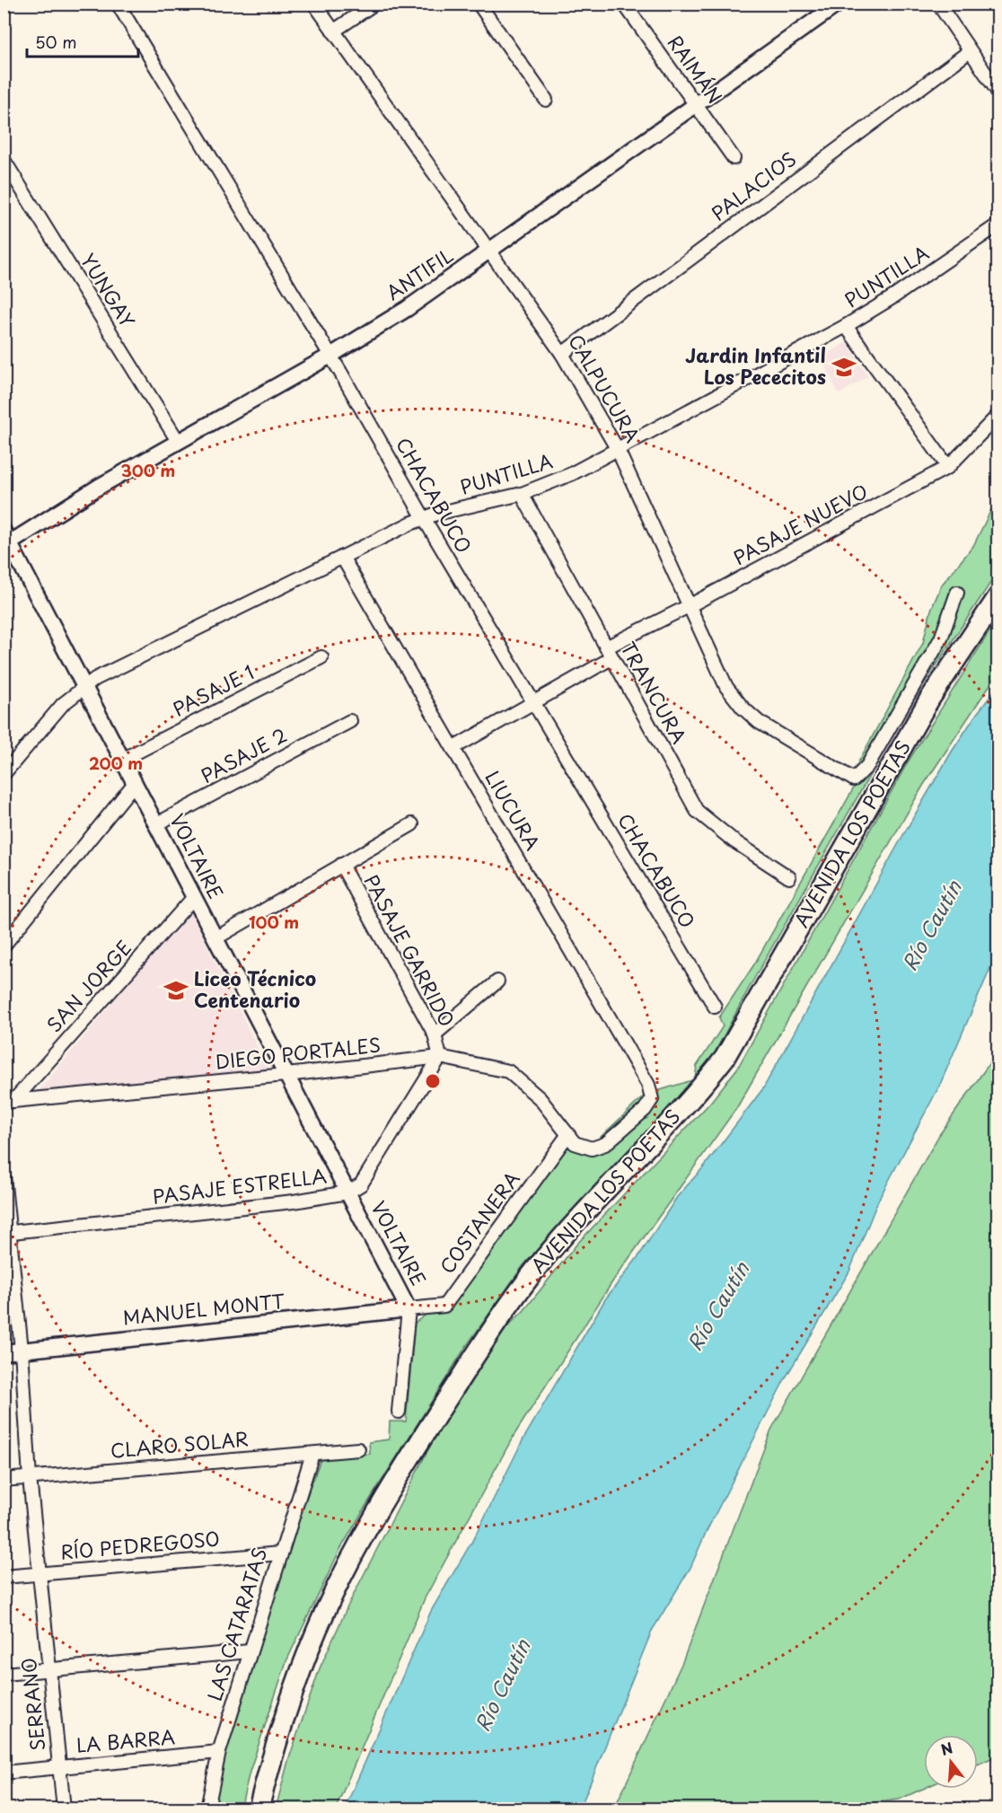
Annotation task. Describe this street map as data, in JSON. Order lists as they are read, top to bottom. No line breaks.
{"streets":{"main road":["AVENIDA LOS POETAS"],"street":["RAIMÁN","PALACIOS","ANTIFIL","PUNTILLA","YUNGAY","CALPUCURA","CHACABUCO","PASAJE NUEVO","PASAJE 1","TRANCURA","PASAJE 2","LIUCURA","VOLTAIRE","PASAJE GARRIDO","SAN JORGE","DIEGO PORTALES","PASAJE ESTRELLA","COSTANERA","MANUEL MONTT","CLARO SOLAR","RÍO PEDREGOSO","LAS CATARATAS","SERRANO","LA BARRA"]},"crossings":[["RAIMÁN","ANTIFIL"],["PALACIOS","CALPUCURA"],["ANTIFIL","YUNGAY"],["ANTIFIL","CALPUCURA"],["ANTIFIL","CHACABUCO"],["ANTIFIL","VOLTAIRE"],["PUNTILLA","CALPUCURA"],["PUNTILLA","CHACABUCO"],["PUNTILLA","TRANCURA"],["PUNTILLA","LIUCURA"],["PUNTILLA","VOLTAIRE"],["CALPUCURA","PASAJE NUEVO"],["CHACABUCO","PASAJE NUEVO"],["PASAJE NUEVO","TRANCURA"],["PASAJE NUEVO","LIUCURA"],["PASAJE 1","VOLTAIRE"],["PASAJE 2","VOLTAIRE"],["LIUCURA","DIEGO PORTALES"],["VOLTAIRE","SAN JORGE"],["VOLTAIRE","DIEGO PORTALES"],["VOLTAIRE","PASAJE ESTRELLA"],["VOLTAIRE","COSTANERA"],["VOLTAIRE","MANUEL MONTT"],["PASAJE GARRIDO","DIEGO PORTALES"],["PASAJE GARRIDO","PASAJE ESTRELLA"],["SAN JORGE","DIEGO PORTALES"],["DIEGO PORTALES","PASAJE ESTRELLA"],["DIEGO PORTALES","COSTANERA"],["PASAJE ESTRELLA","SERRANO"],["COSTANERA","MANUEL MONTT"],["MANUEL MONTT","SERRANO"],["CLARO SOLAR","LAS CATARATAS"],["CLARO SOLAR","SERRANO"],["RÍO PEDREGOSO","LAS CATARATAS"],["RÍO PEDREGOSO","SERRANO"],["LAS CATARATAS","LA BARRA"],["SERRANO","LA BARRA"]],"water":["Río Cautín"],"places":{"school or university":["Jardin Infantil Los Pececitos","Liceo Técnico Centenario"]},"scale_bar":"50 m","north":"top","rings":["300 m","200 m","100 m"]}
